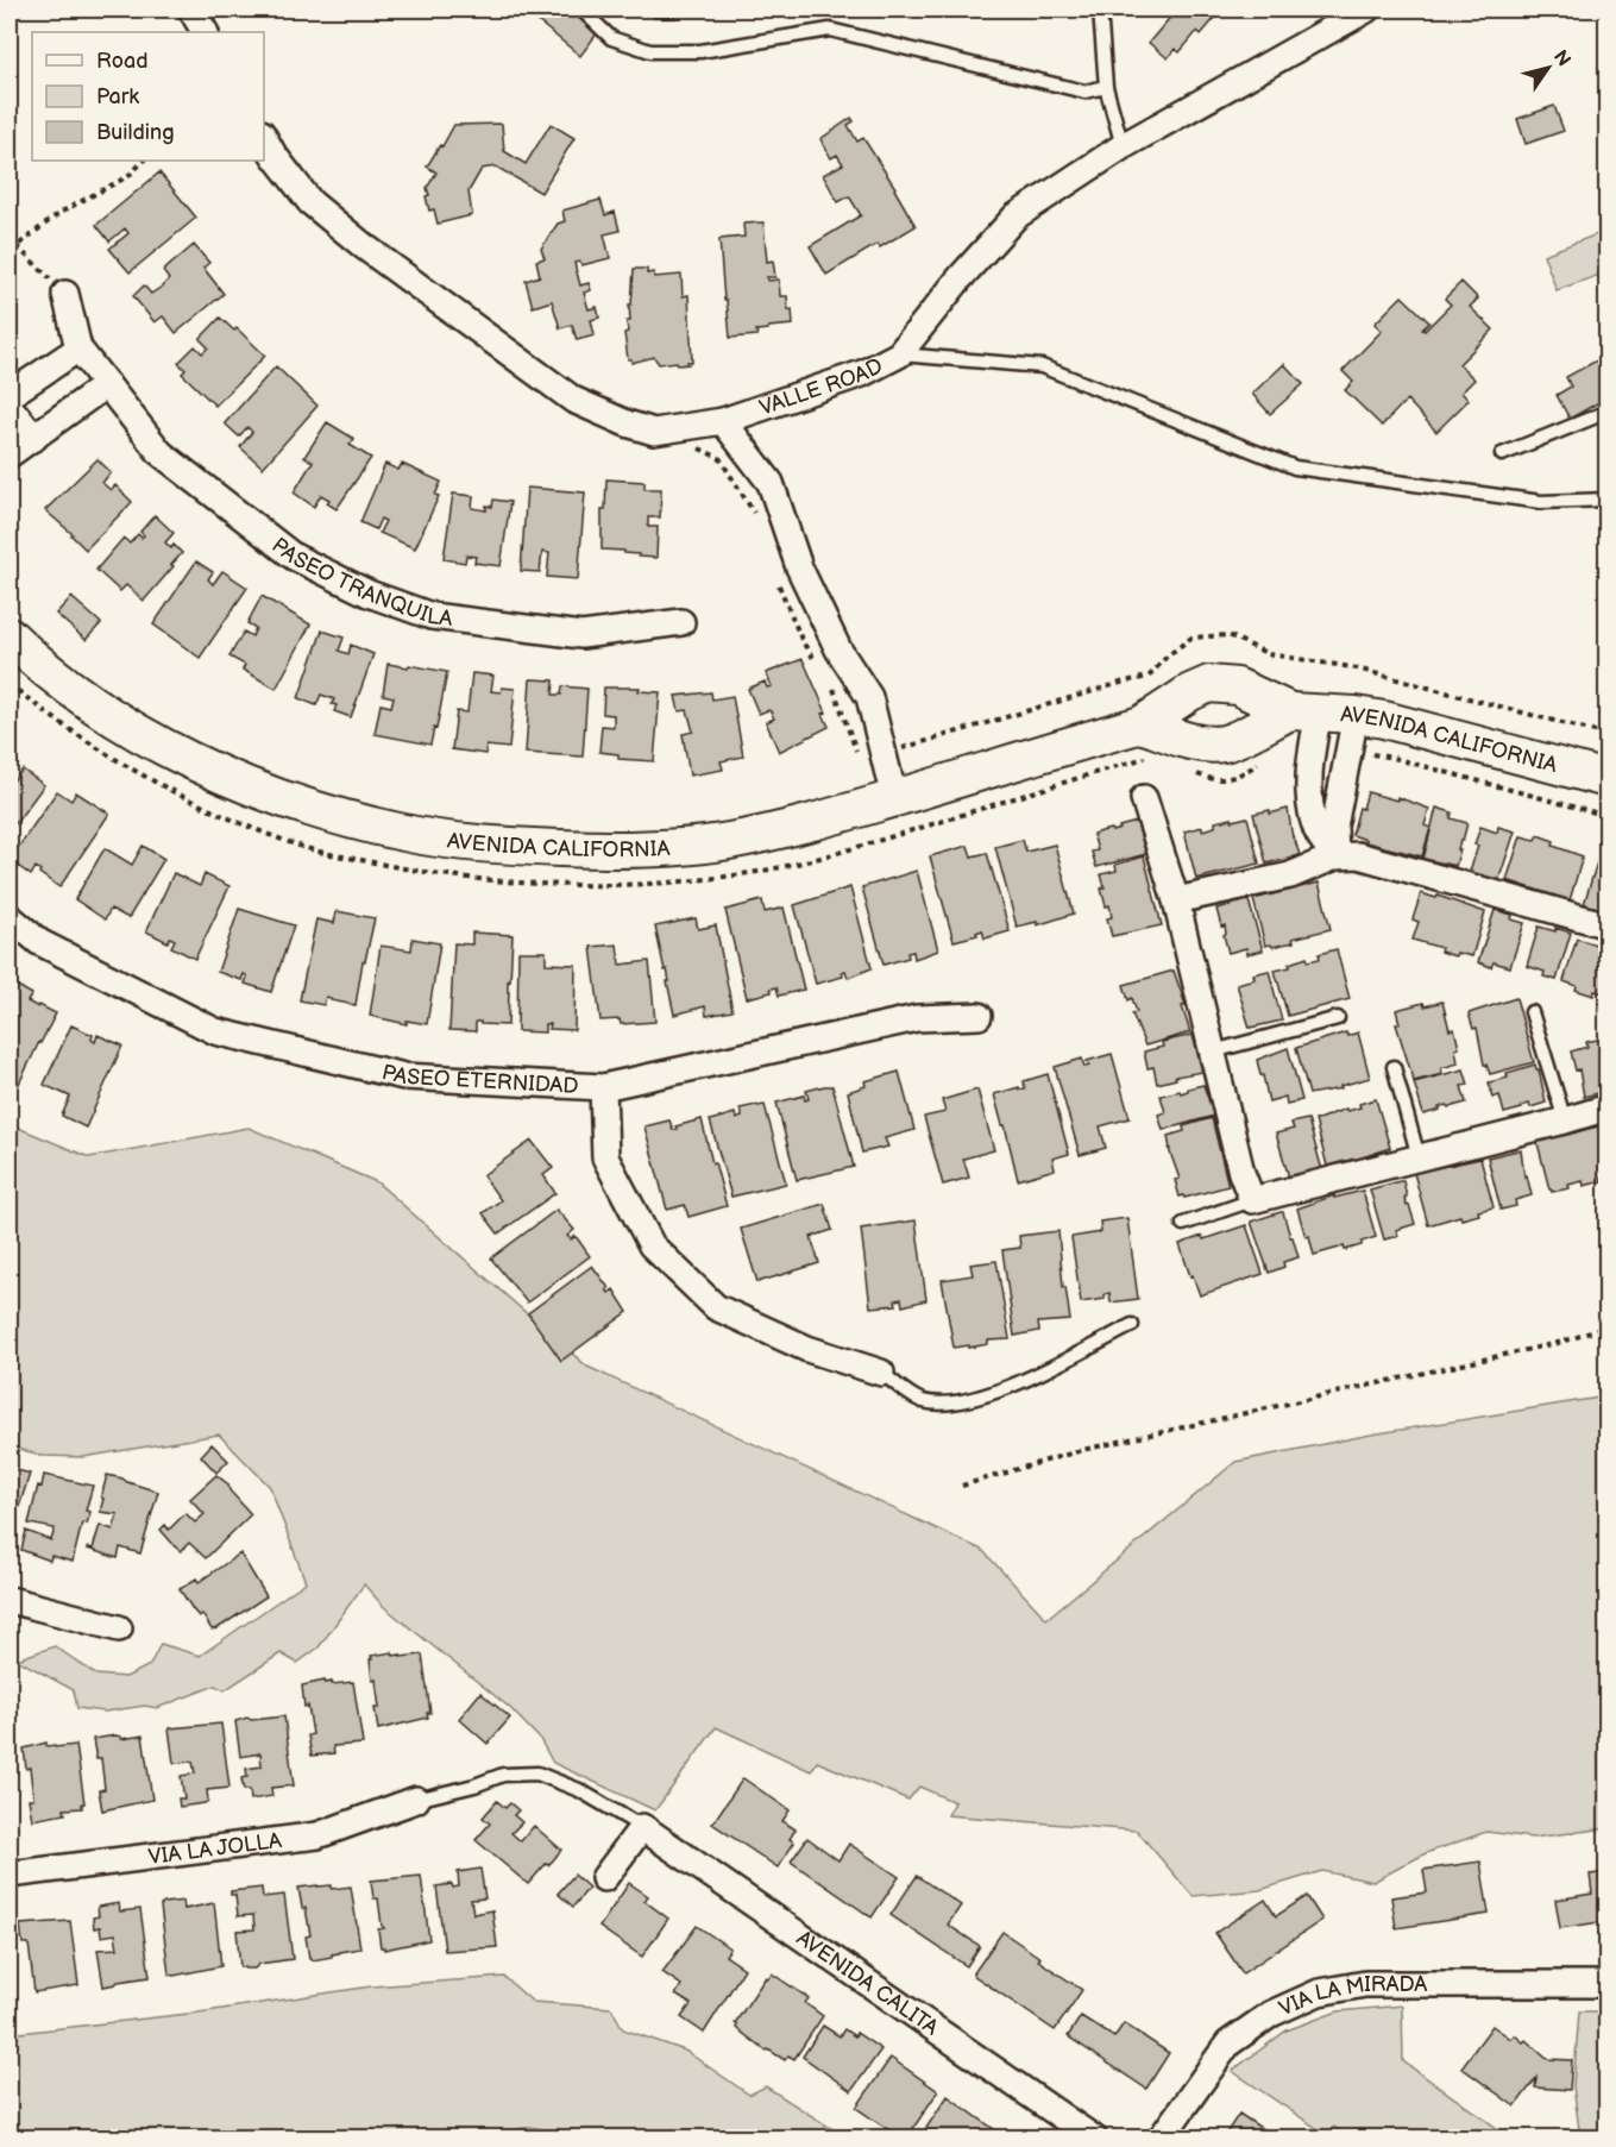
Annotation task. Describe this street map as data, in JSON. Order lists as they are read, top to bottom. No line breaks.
{"streets":{"street":["VALLE ROAD","PASEO TRANQUILA","AVENIDA CALIFORNIA","PASEO ETERNIDAD","VIA LA JOLLA","AVENIDA CALITA","VIA LA MIRADA"]},"legend":["Road","Park","Building"],"north":"top right"}
